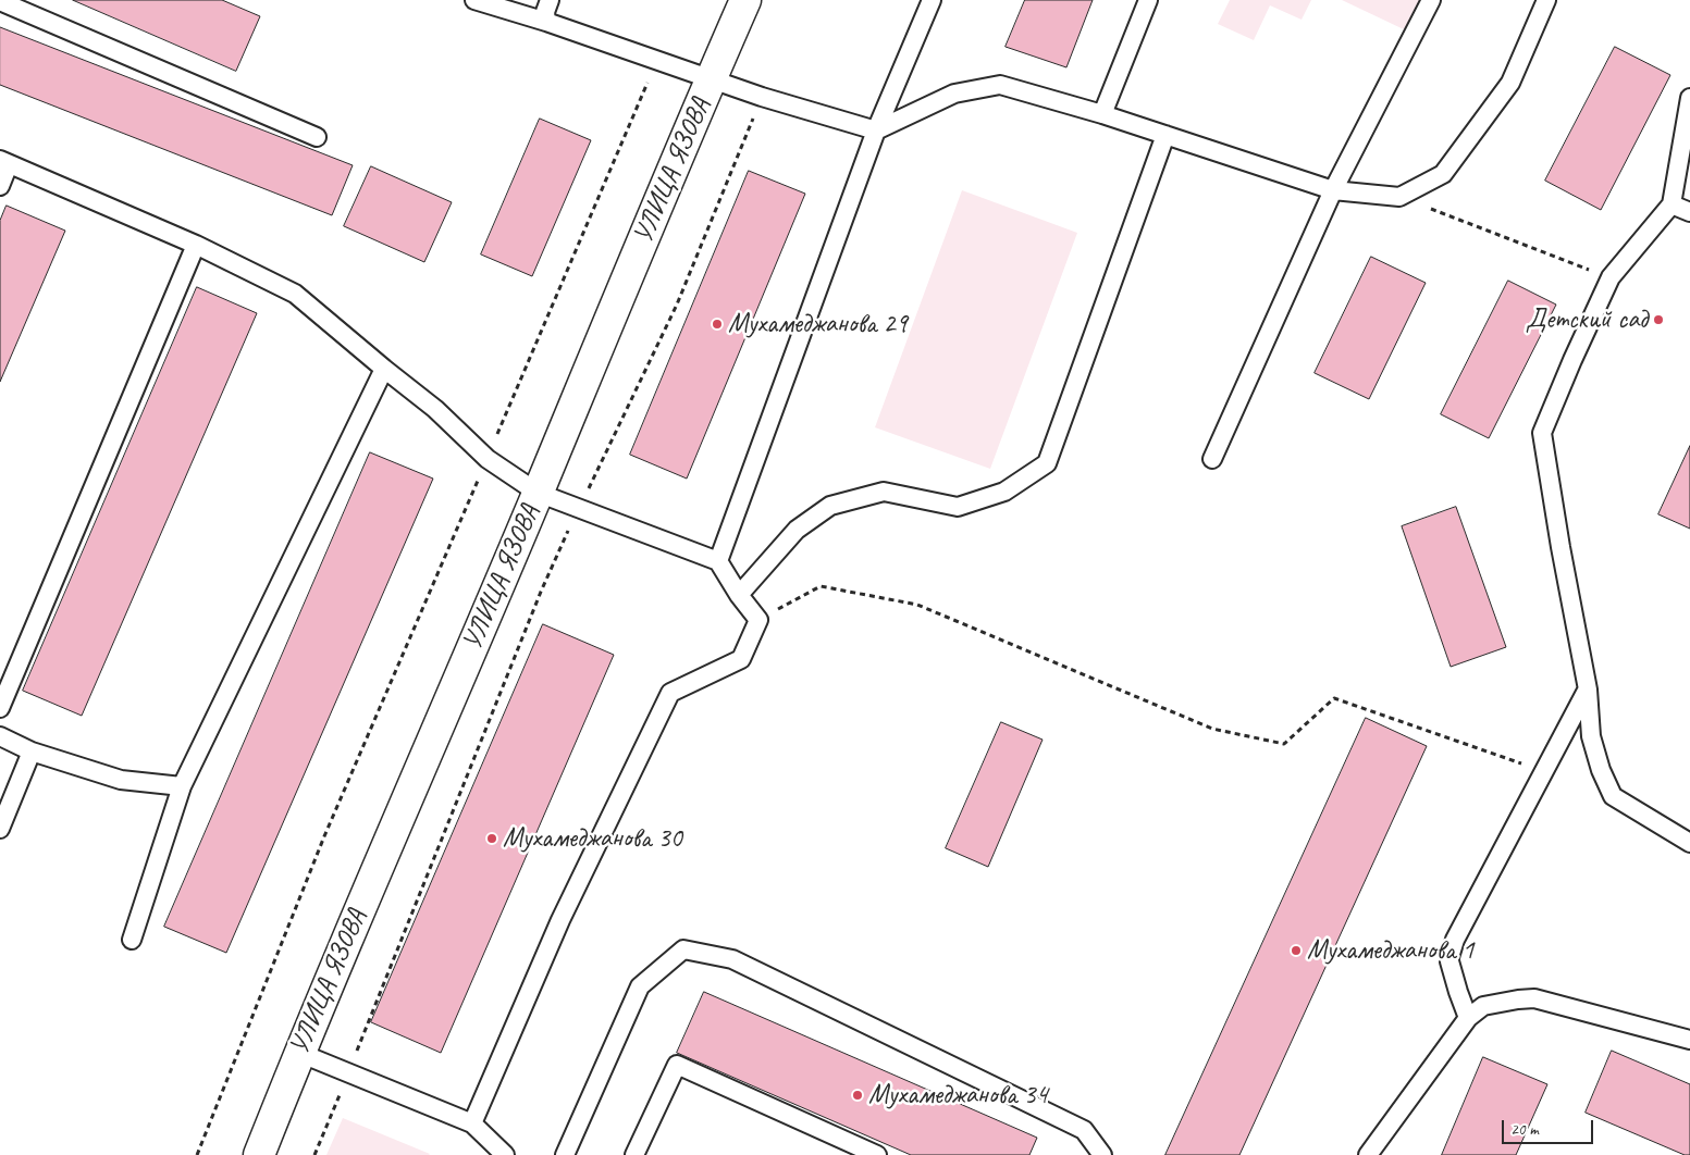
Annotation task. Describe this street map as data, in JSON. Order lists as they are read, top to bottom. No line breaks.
{"streets":{"street":["УЛИЦА ЯЗОВА"]},"places":["Детский сад","Мухамеджанова 29","Мухамеджанова 30","Мухамеджанова 1","Мухамеджанова 34"],"scale_bar":"20 m"}
